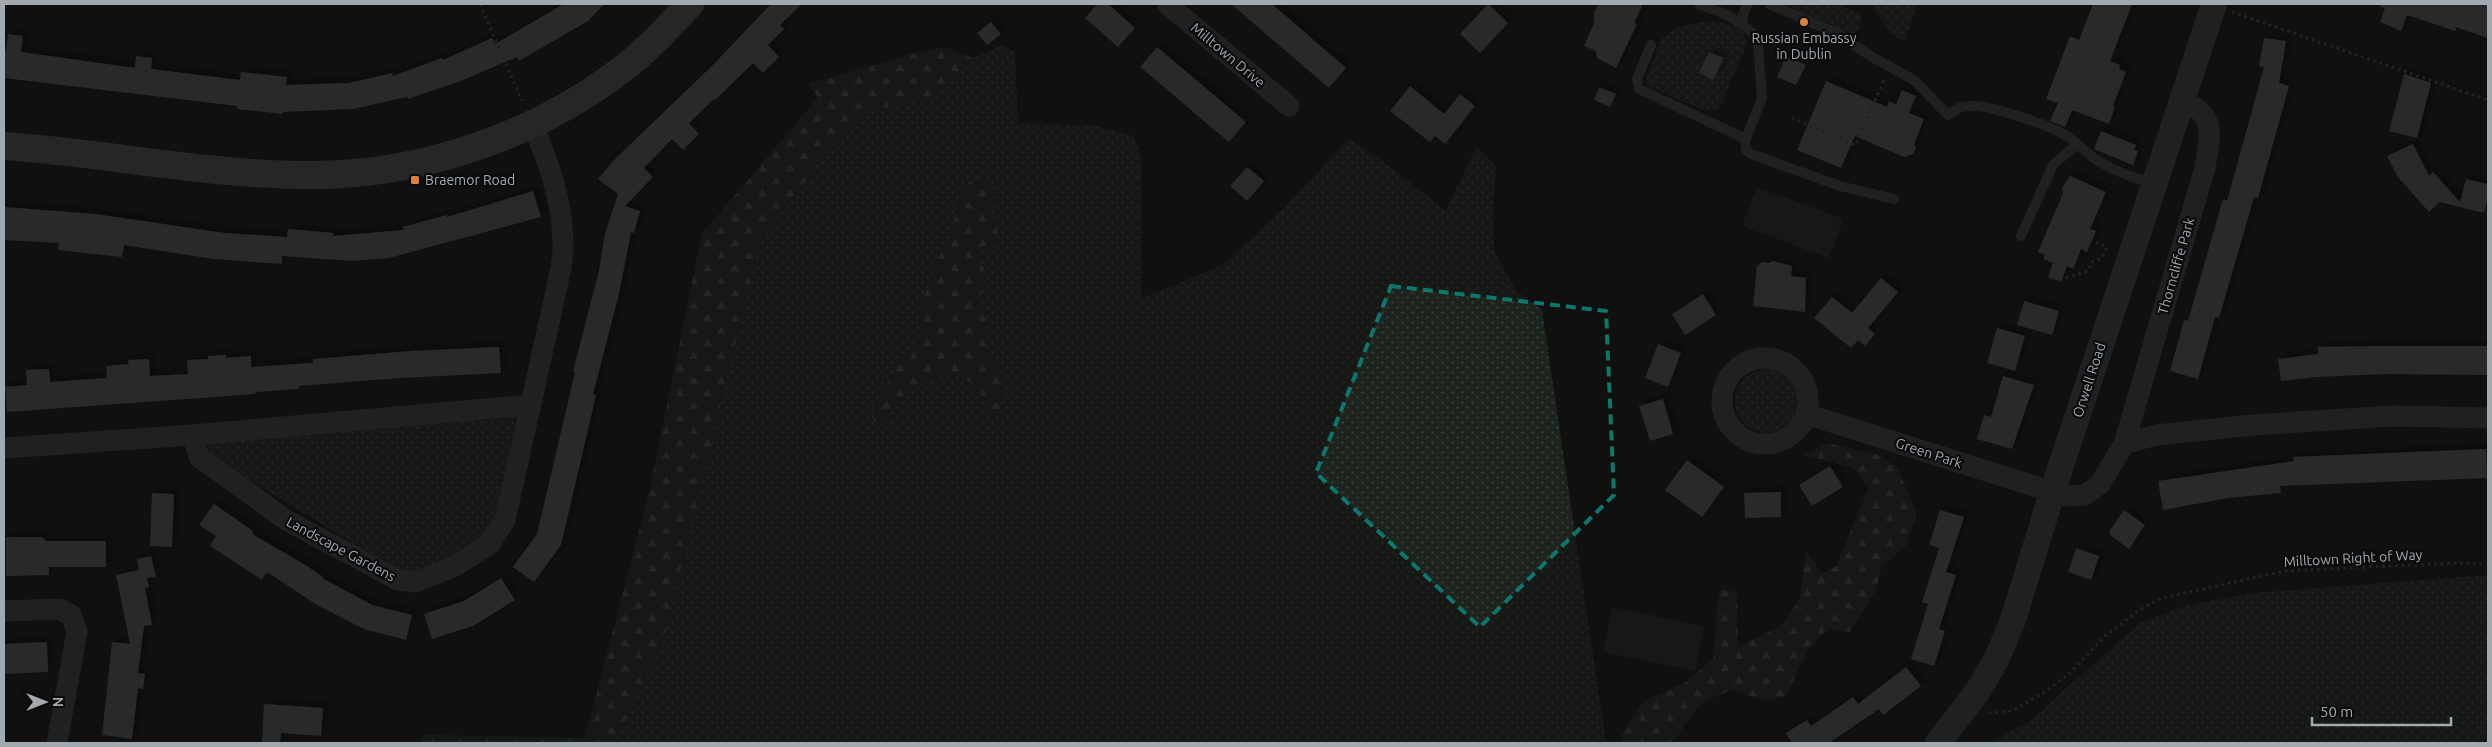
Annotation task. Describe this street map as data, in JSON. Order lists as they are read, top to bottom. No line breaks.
{"streets":{"street":["Milltown Drive","Thorncliffe Park","Orwell Road","Green Park","Landscape Gardens"],"path":["Milltown Right of Way"]},"crossings":[["Thorncliffe Park","Orwell Road"],["Thorncliffe Park","Green Park"],["Orwell Road","Green Park"],["Orwell Road","Milltown Right of Way"]],"places":{"other":["Russian Embassy in Dublin"],"transit":["Braemor Road"]},"scale_bar":"50 m","north":"right"}
